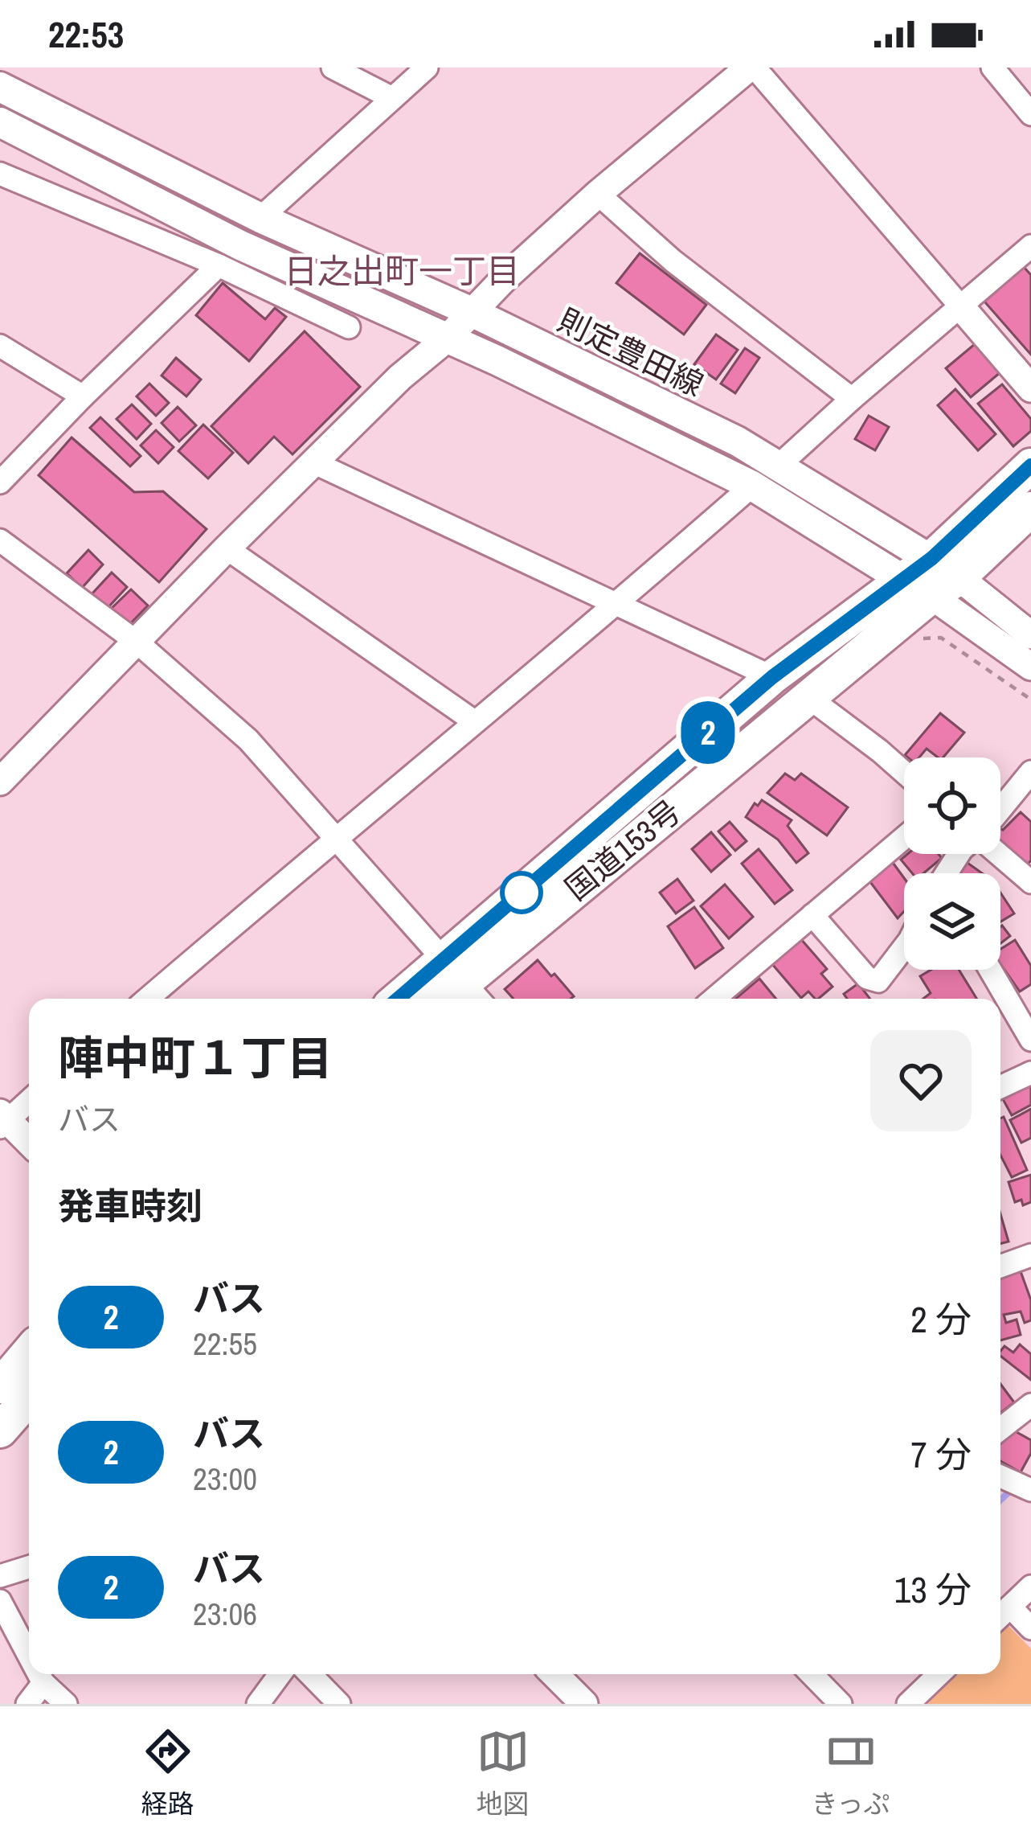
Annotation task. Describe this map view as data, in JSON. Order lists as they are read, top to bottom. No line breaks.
{"streets":{"highway":["国道153号"],"main road":["則定豊田線"]},"crossings":[["則定豊田線","国道153号"]],"districts":["日之出町一丁目"],"lines":["bus line 2"],"page":{"status":"22:53","on_map":"2","heading":[["陣中町１丁目","バス"],"発車時刻"],"list":[{"mark":"2","name":"バス","note":"22:55","value":"2 分"},{"mark":"2","name":"バス","note":"23:00","value":"7 分"},{"mark":"2","name":"バス","note":"23:06","value":"13 分"}],"tabs":["経路","地図","きっぷ"]}}
